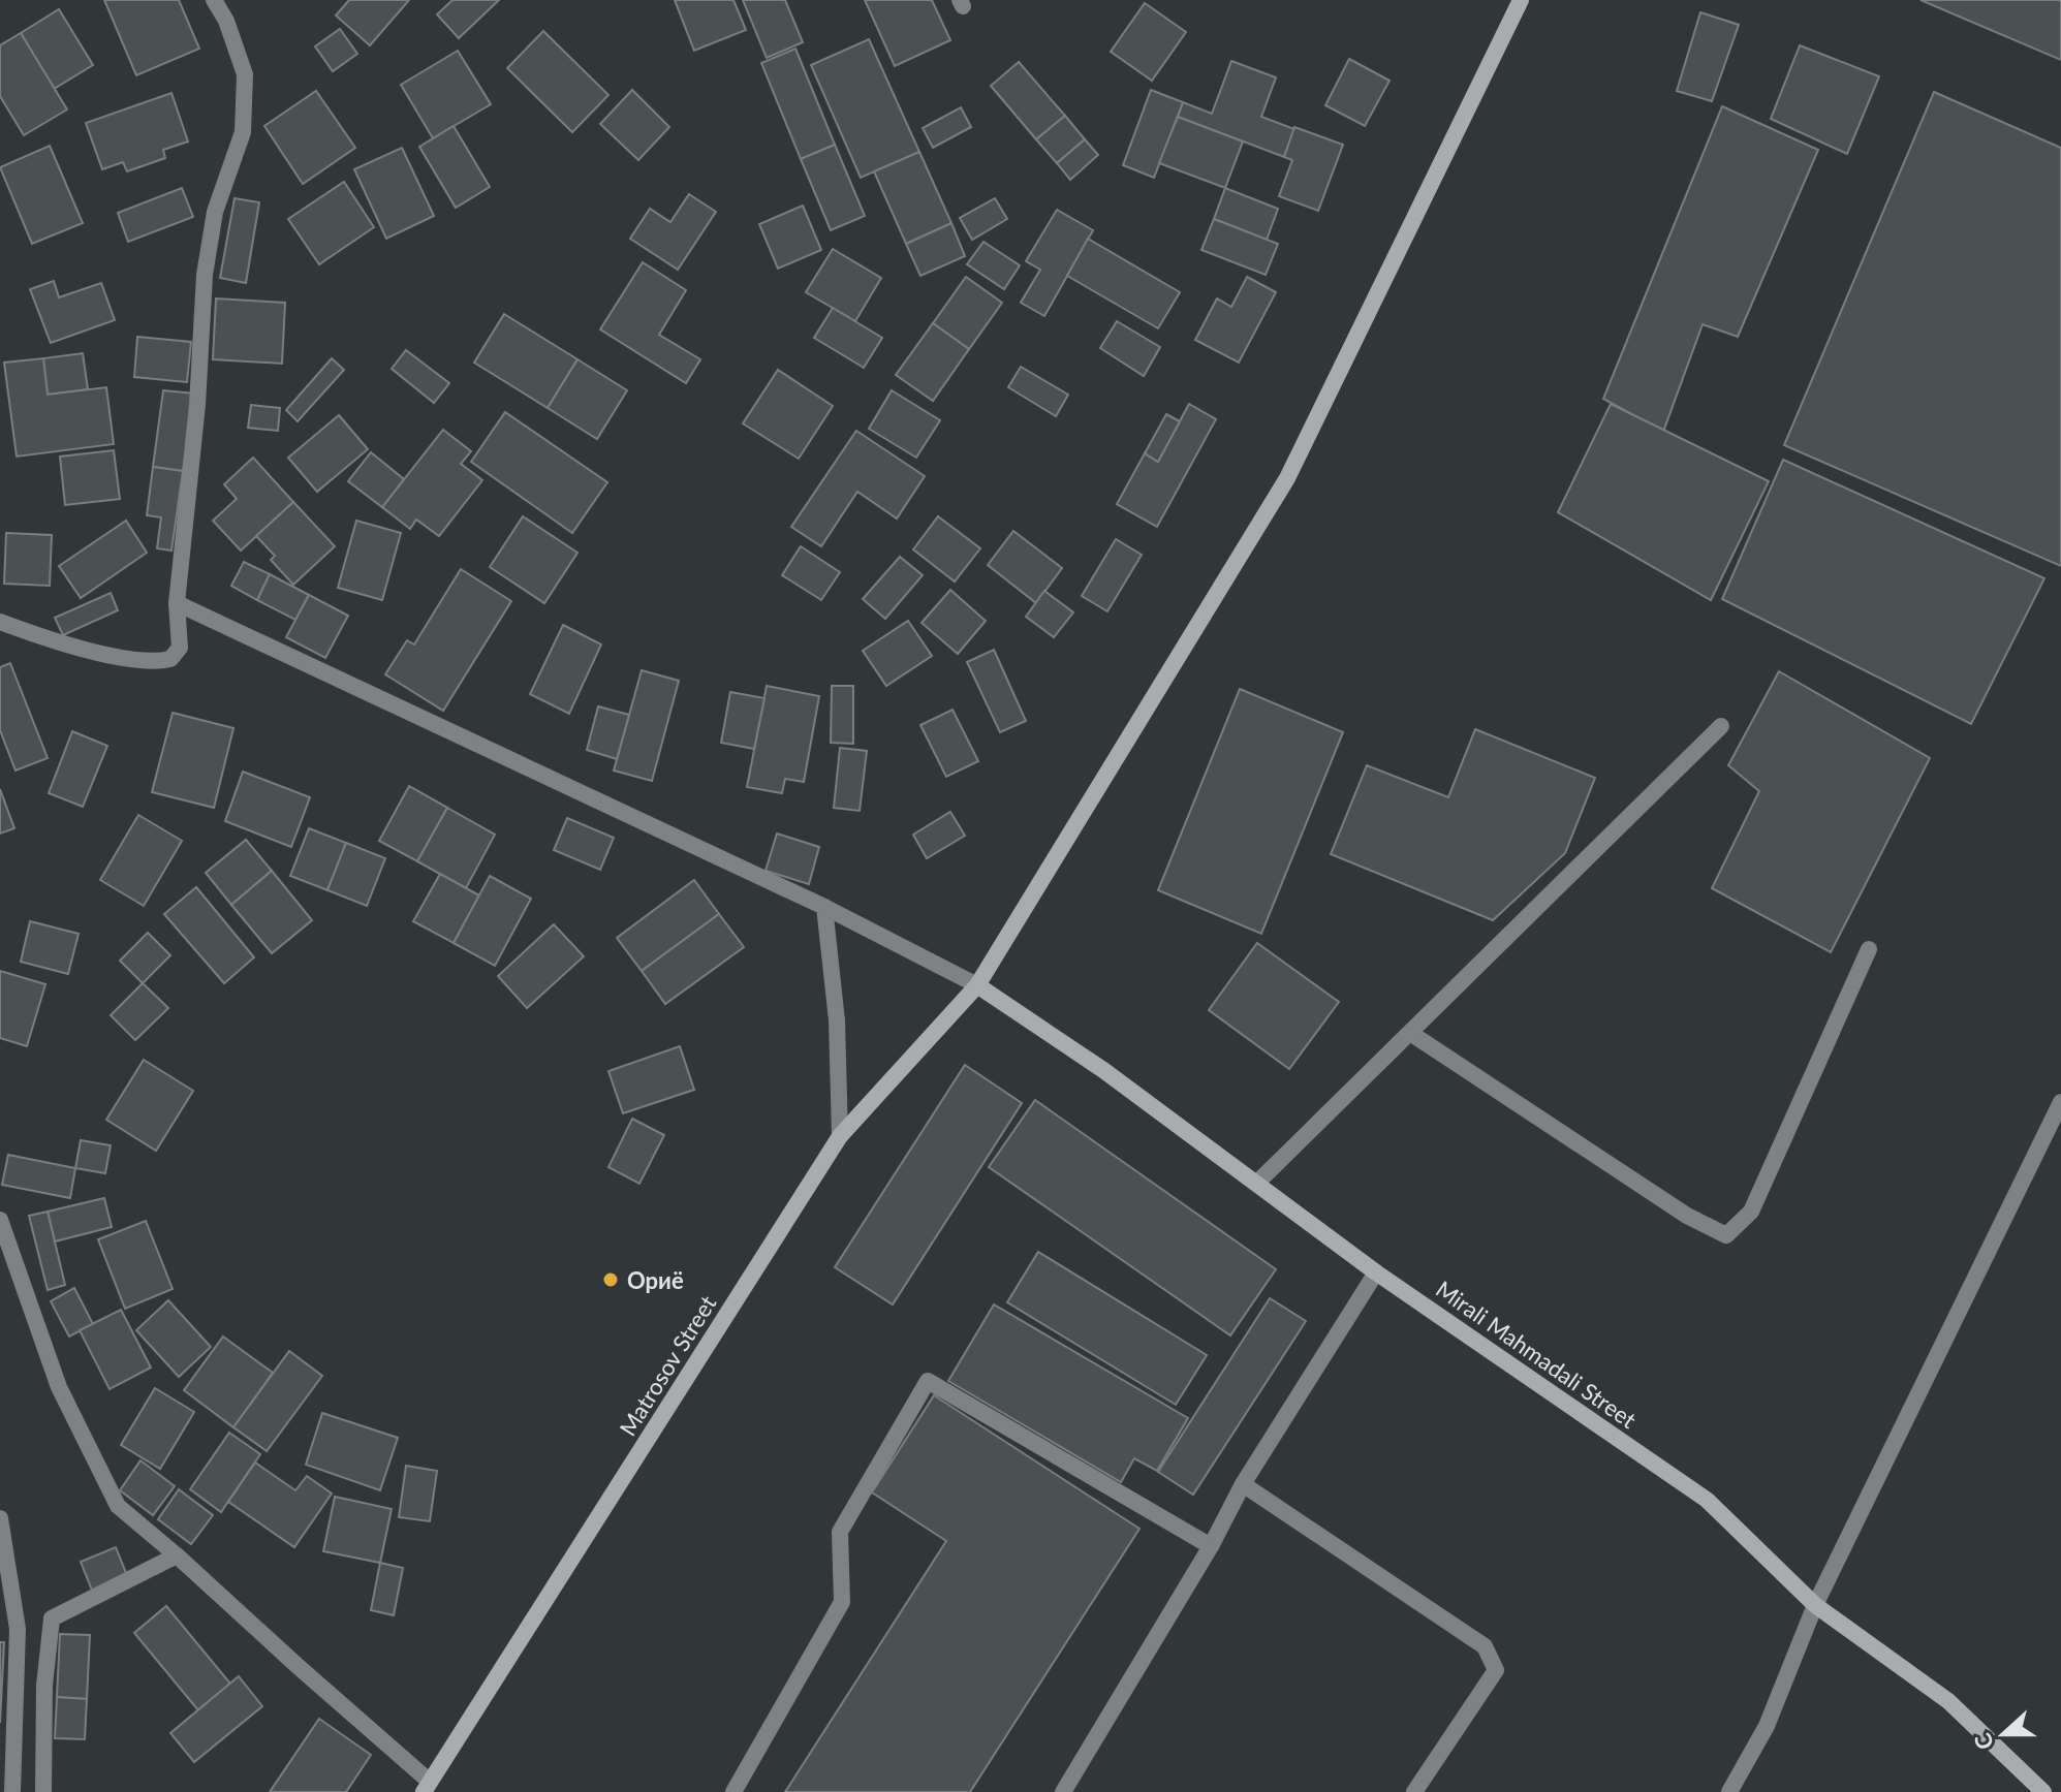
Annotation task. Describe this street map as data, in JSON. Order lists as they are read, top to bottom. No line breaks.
{"streets":{"street":["Mirali Mahmadali Street","Matrosov Street"]},"crossings":[["Mirali Mahmadali Street","Matrosov Street"]],"places":["Ориё"],"north":"left"}
